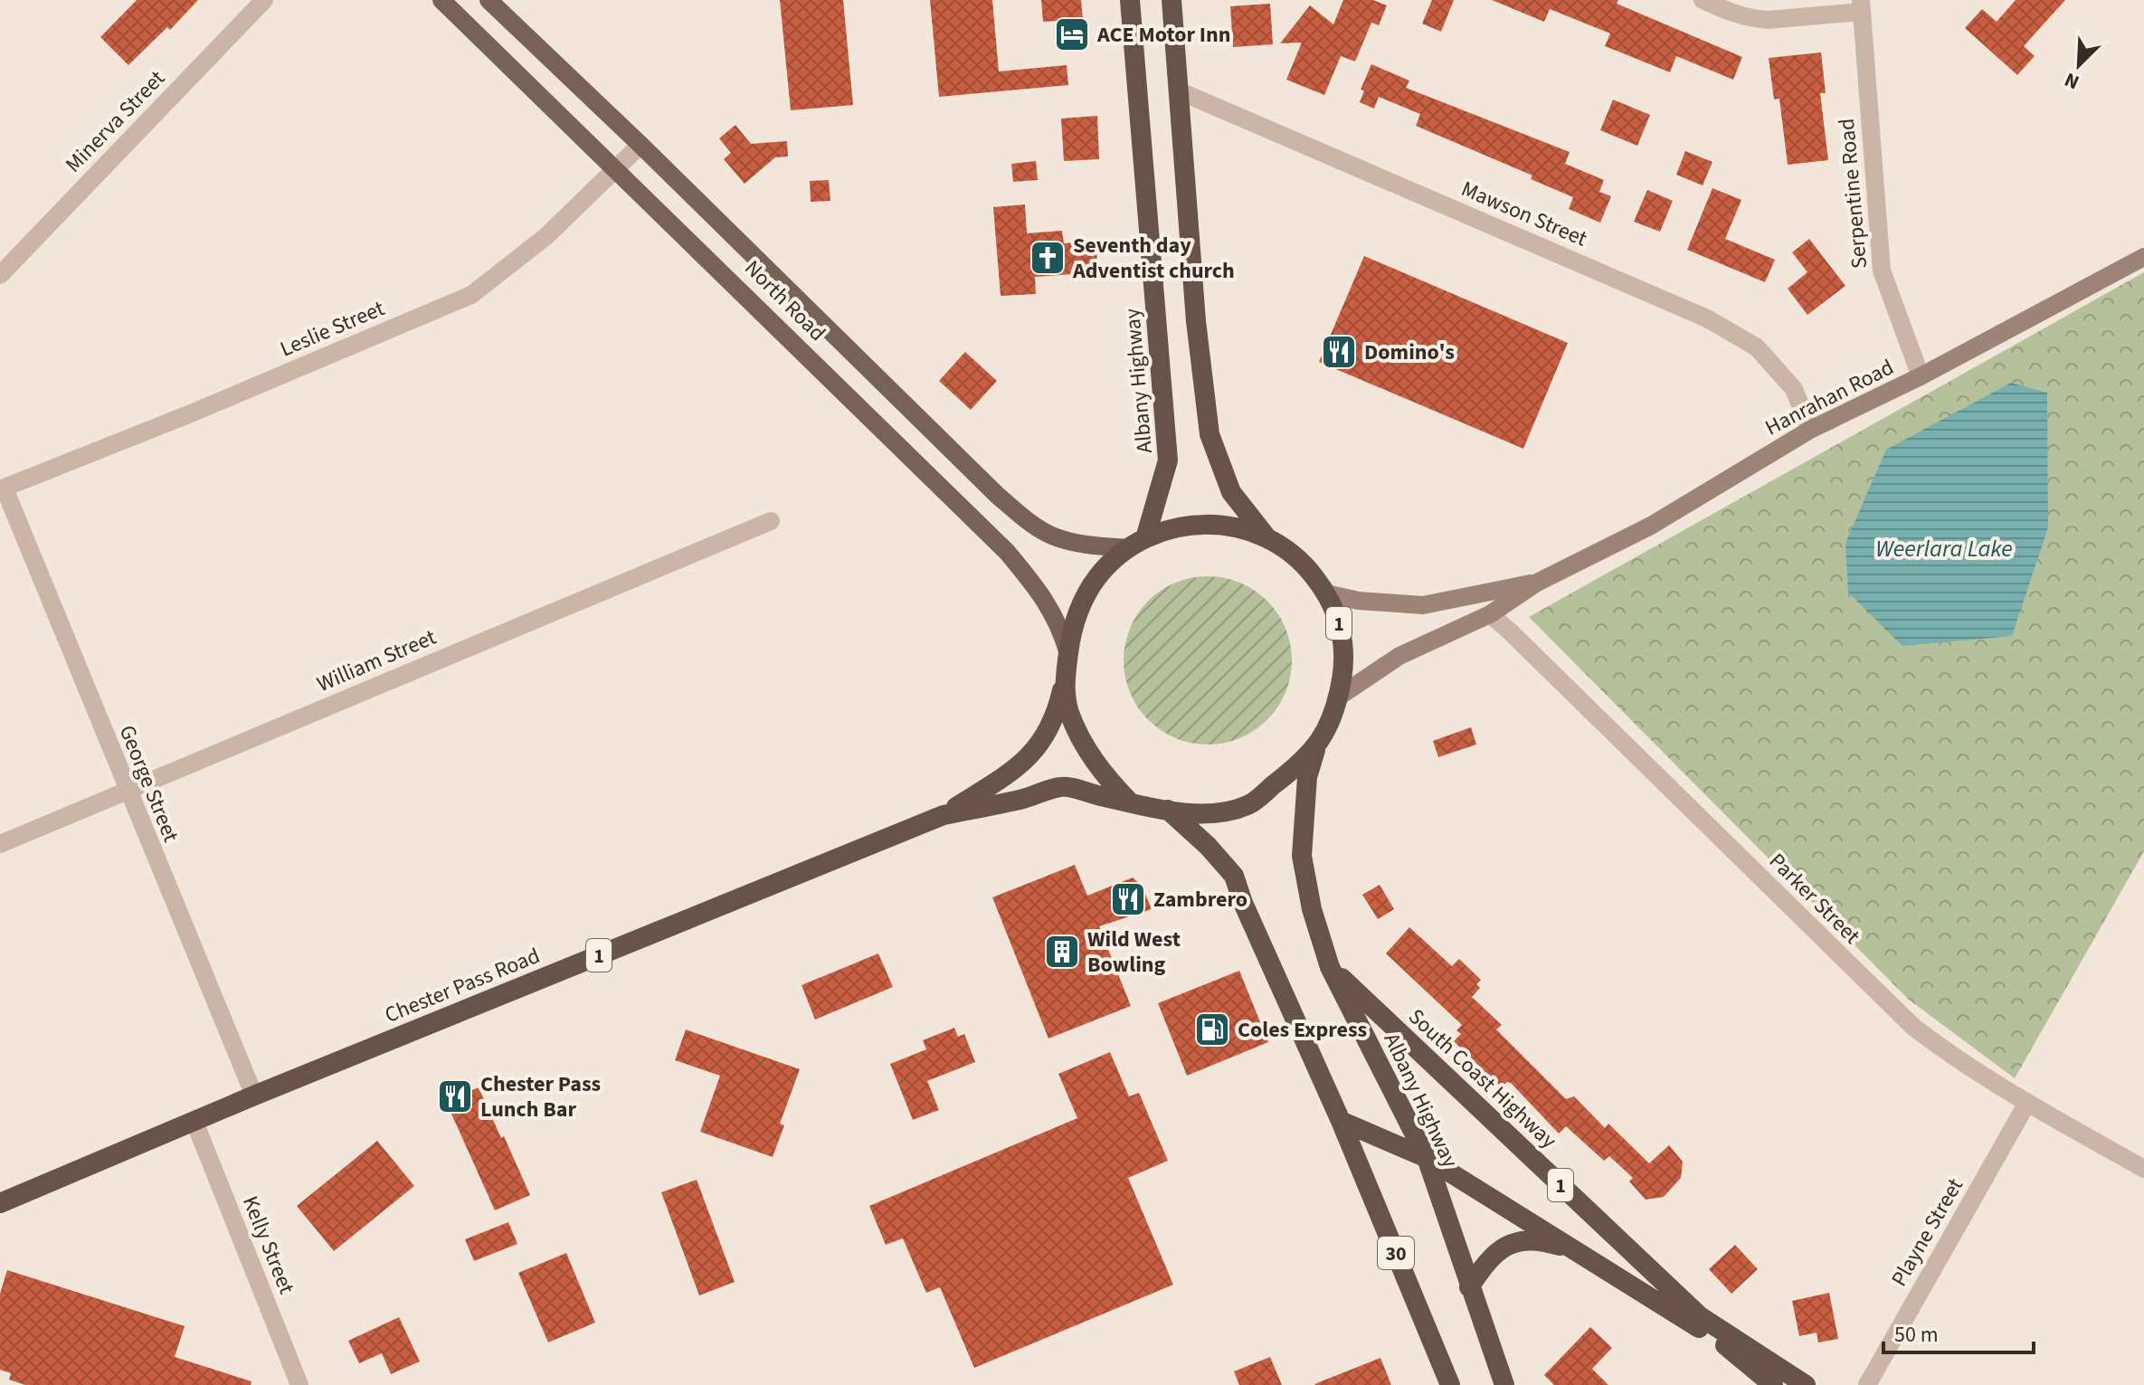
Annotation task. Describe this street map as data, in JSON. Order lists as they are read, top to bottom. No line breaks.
{"streets":{"highway":["Albany Highway","1","Chester Pass Road","South Coast Highway","30"],"main road":["North Road","Hanrahan Road"],"street":["Minerva Street","Serpentine Road","Mawson Street","Leslie Street","William Street","George Street","Parker Street","Playne Street","Kelly Street"]},"crossings":[["Serpentine Road","Hanrahan Road"],["Mawson Street","Hanrahan Road"],["North Road","Leslie Street"],["North Road","Albany Highway"],["North Road","1"],["Leslie Street","George Street"],["Albany Highway","1"],["Albany Highway","South Coast Highway"],["Hanrahan Road","1"],["Hanrahan Road","Parker Street"],["1","Chester Pass Road"],["1","30"],["William Street","George Street"],["George Street","Chester Pass Road"],["Parker Street","Playne Street"],["Chester Pass Road","Kelly Street"]],"water":["Weerlara Lake"],"places":{"hotel":["ACE Motor Inn"],"church":["Seventh day Adventist church"],"restaurant":["Domino's","Zambrero","Chester Pass Lunch Bar"],"building":["Wild West Bowling"],"fuel station":["Coles Express"]},"scale_bar":"50 m","north":"bottom left"}
